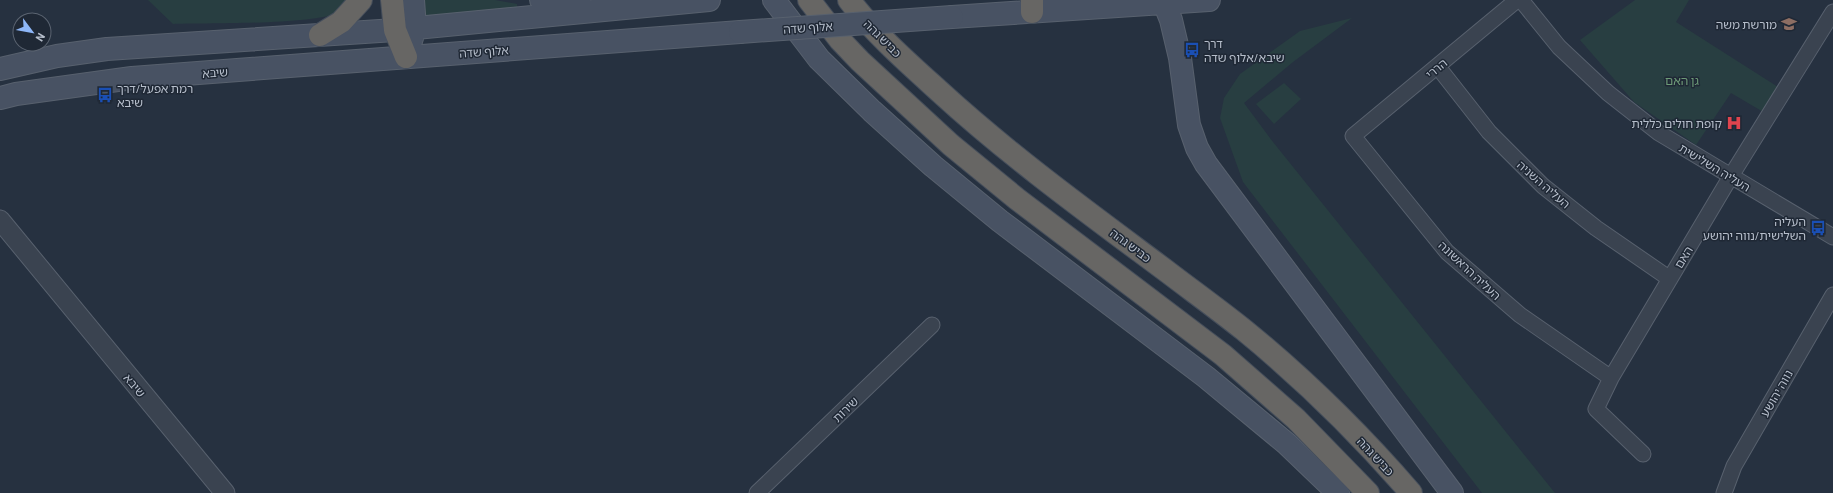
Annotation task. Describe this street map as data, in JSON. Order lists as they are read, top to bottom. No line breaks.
{"streets":{"highway":["כביש גהה"],"main road":["אלוף שדה","שיבא"],"street":["הררי","העליה השלישית","העליה השניה","האם","העליה הראשונה","נווה יהושע","שירות"]},"crossings":[["אלוף שדה","שיבא"],["הררי","העליה השניה"],["הררי","העליה הראשונה"],["העליה השלישית","האם"],["העליה השניה","האם"],["האם","העליה הראשונה"]],"parks":["גן האם"],"places":{"school or university":["מורשת משה"],"bus stop":["דרך שיבא/אלוף שדה","רמת אפעל/דרך שיבא","העליה השלישית/נווה יהושע"],"hospital":["קופת חולים כללית"]},"north":"bottom right"}
